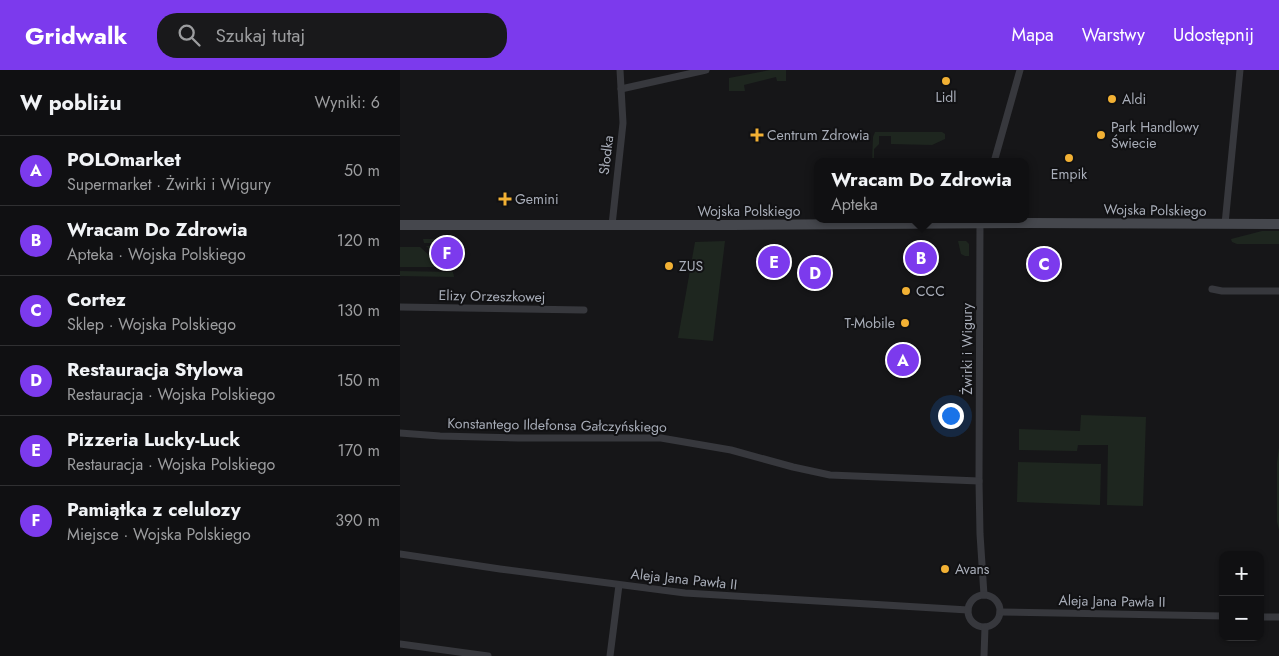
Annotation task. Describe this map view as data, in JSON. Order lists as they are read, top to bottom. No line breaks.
{"streets":{"street":["Słodka","Wojska Polskiego","Elizy Orzeszkowej","Żwirki i Wigury","Konstantego Ildefonsa Gałczyńskiego","Aleja Jana Pawła II"]},"crossings":[["Słodka","Wojska Polskiego"],["Żwirki i Wigury","Konstantego Ildefonsa Gałczyńskiego"],["Żwirki i Wigury","Aleja Jana Pawła II"]],"places":{"other":["Lidl","Aldi","Park Handlowy Świecie","Empik","ZUS","CCC","T-Mobile","Avans"],"health":["Centrum Zdrowia","Gemini"]},"page":{"header":"Gridwalk","search":"Szukaj tutaj","nav":["Mapa","Warstwy","Udostępnij"],"heading":["W pobliżu","Wyniki: 6"],"list":[{"mark":"A","name":"POLOmarket","note":"Supermarket · Żwirki i Wigury","value":"50 m"},{"mark":"B","name":"Wracam Do Zdrowia","note":"Apteka · Wojska Polskiego","value":"120 m"},{"mark":"C","name":"Cortez","note":"Sklep · Wojska Polskiego","value":"130 m"},{"mark":"D","name":"Restauracja Stylowa","note":"Restauracja · Wojska Polskiego","value":"150 m"},{"mark":"E","name":"Pizzeria Lucky-Luck","note":"Restauracja · Wojska Polskiego","value":"170 m"},{"mark":"F","name":"Pamiątka z celulozy","note":"Miejsce · Wojska Polskiego","value":"390 m"}],"popup":["Wracam Do Zdrowia","Apteka"],"pins":["F","B","E","C","D","A"],"map_buttons":["+","−"]}}
